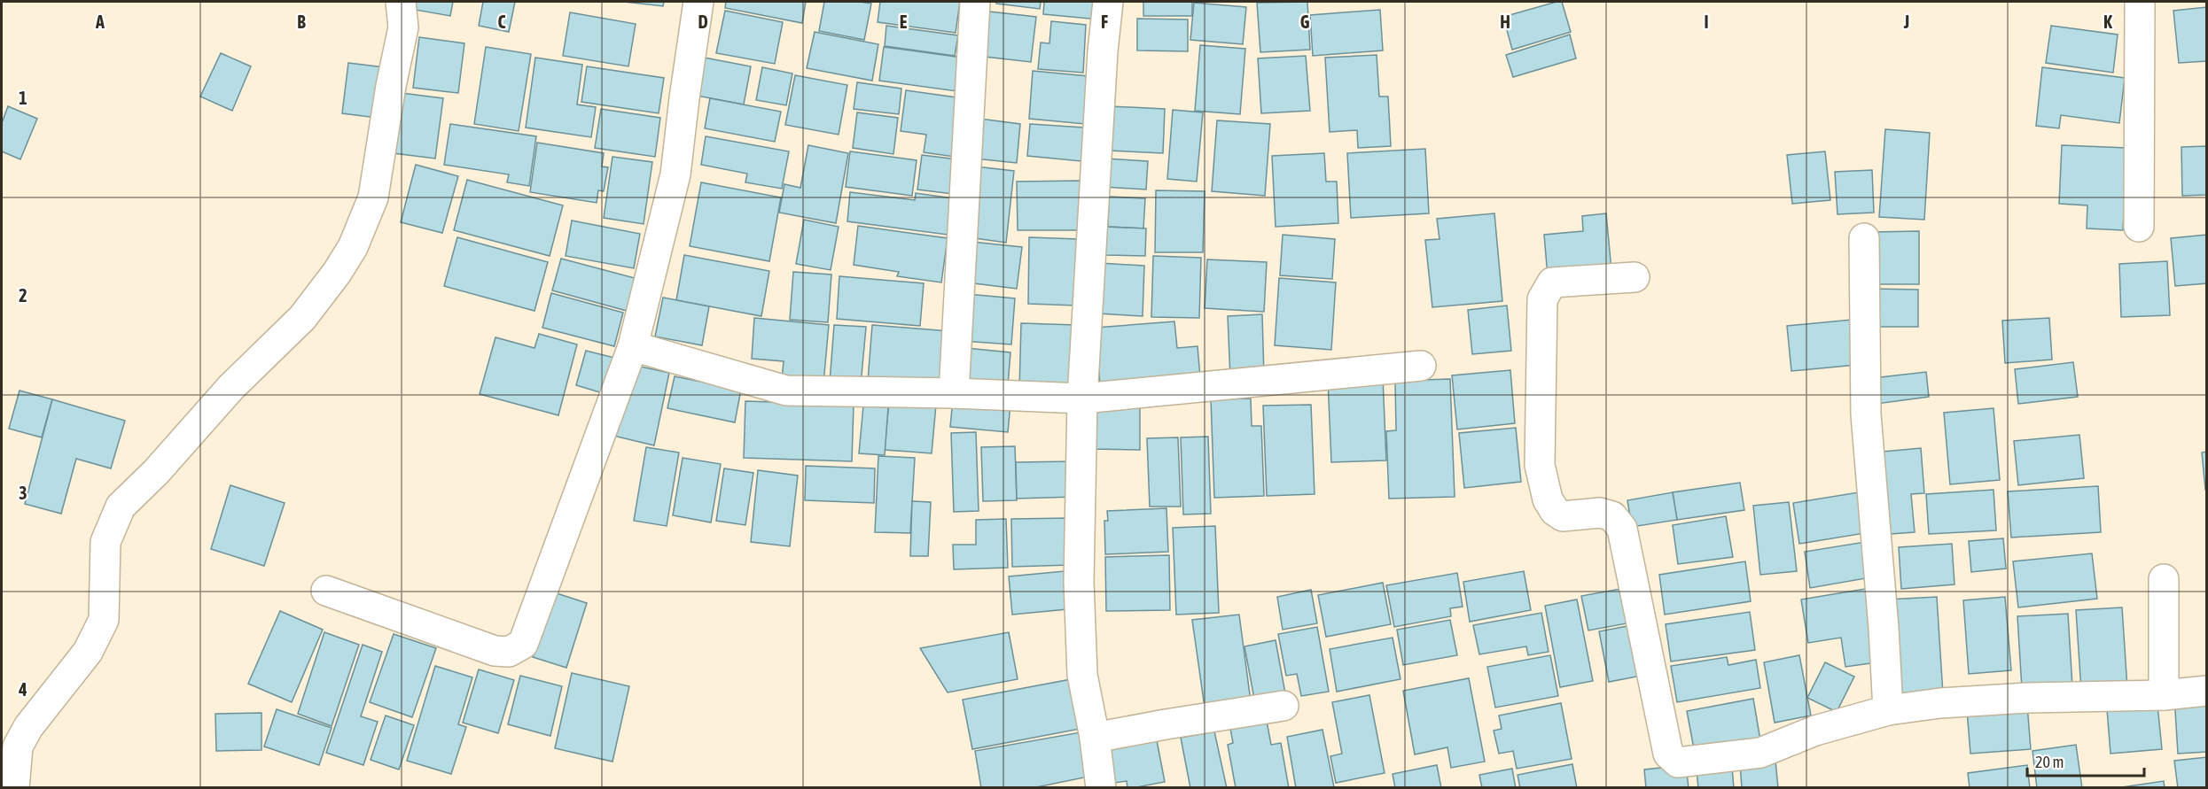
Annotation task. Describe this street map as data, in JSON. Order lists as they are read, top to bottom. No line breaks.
{"scale_bar":"20 m","grid":{"columns":["A","B","C","D","E","F","G","H","I","J","K"],"rows":["1","2","3","4"]}}
